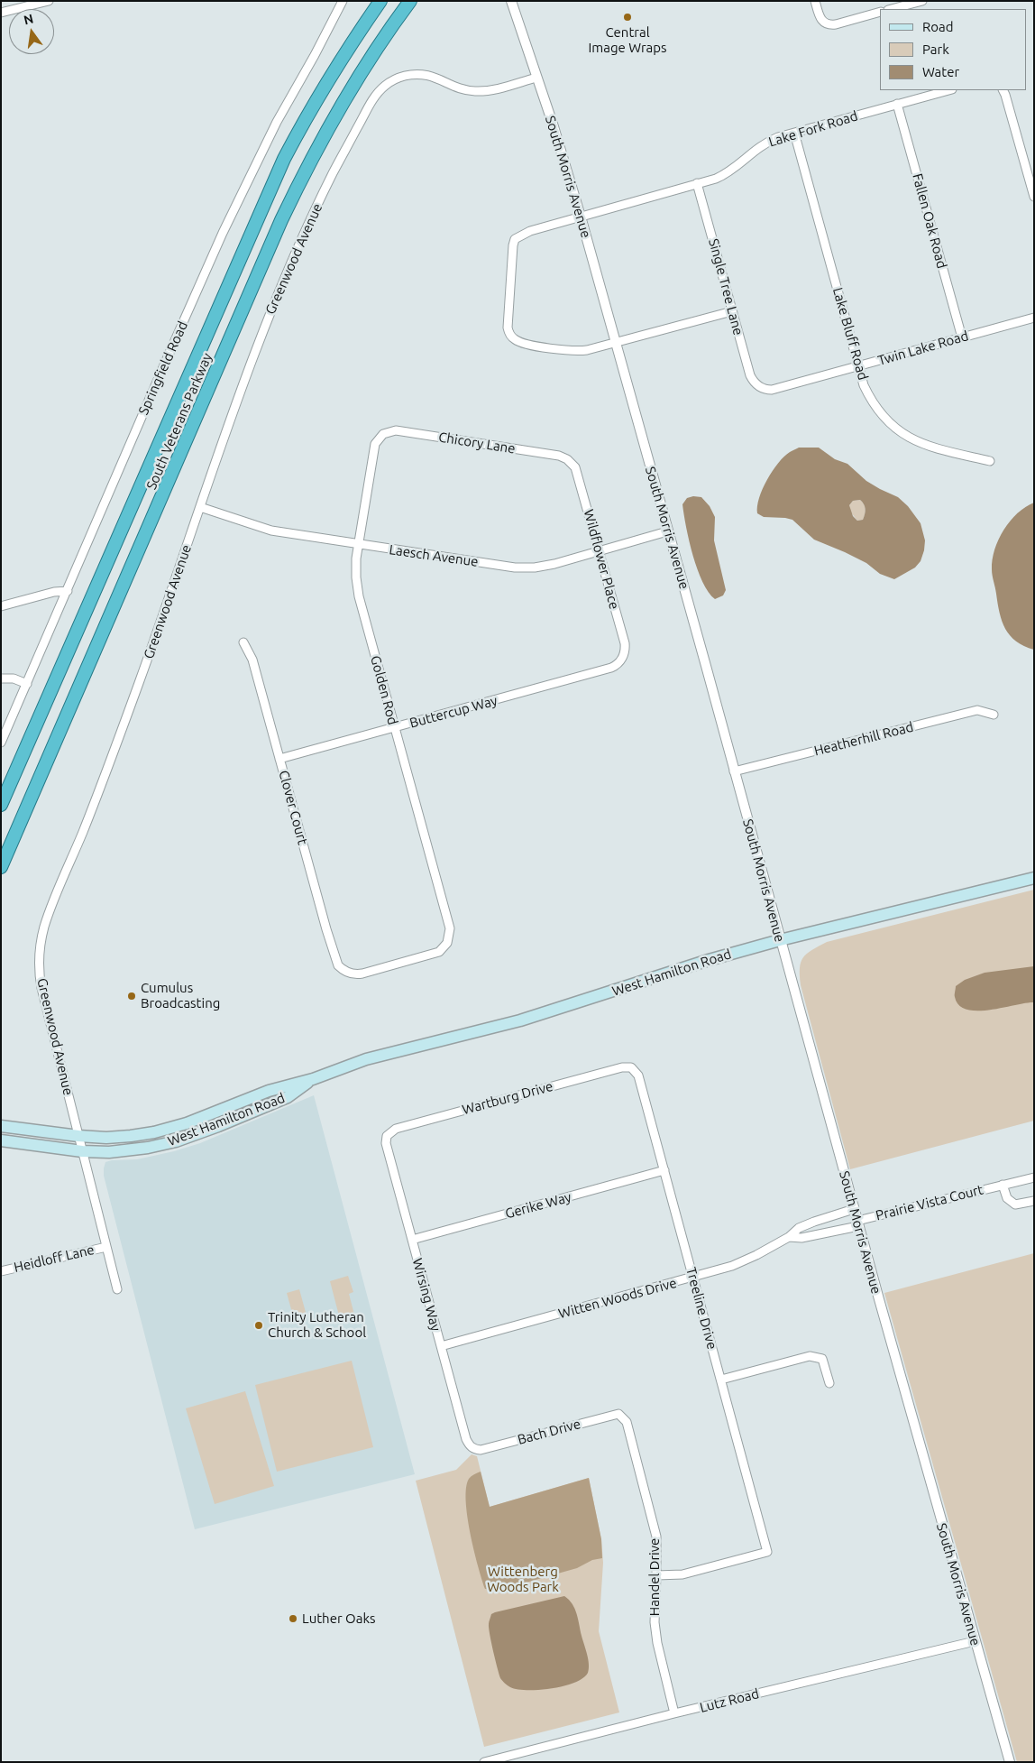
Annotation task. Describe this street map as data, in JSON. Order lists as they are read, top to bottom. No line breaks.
{"streets":{"highway":["South Veterans Parkway"],"main road":["West Hamilton Road"],"street":["Lake Fork Road","South Morris Avenue","Fallen Oak Road","Greenwood Avenue","Single Tree Lane","Lake Bluff Road","Twin Lake Road","Springfield Road","Chicory Lane","Laesch Avenue","Wildflower Place","Golden Rod","Buttercup Way","Heatherhill Road","Clover Court","Wartburg Drive","Prairie Vista Court","Gerike Way","Heidloff Lane","Wirsing Way","Witten Woods Drive","Treeline Drive","Bach Drive","Handel Drive","Lutz Road"]},"crossings":[["Lake Fork Road","South Morris Avenue"],["Lake Fork Road","Fallen Oak Road"],["Lake Fork Road","Single Tree Lane"],["Lake Fork Road","Lake Bluff Road"],["South Morris Avenue","Greenwood Avenue"],["South Morris Avenue","Laesch Avenue"],["South Morris Avenue","Heatherhill Road"],["South Morris Avenue","West Hamilton Road"],["South Morris Avenue","Prairie Vista Court"],["South Morris Avenue","Witten Woods Drive"],["South Morris Avenue","Lutz Road"],["Fallen Oak Road","Twin Lake Road"],["Greenwood Avenue","Laesch Avenue"],["Greenwood Avenue","West Hamilton Road"],["Greenwood Avenue","Heidloff Lane"],["Single Tree Lane","Twin Lake Road"],["Lake Bluff Road","Twin Lake Road"],["Chicory Lane","Wildflower Place"],["Chicory Lane","Golden Rod"],["Laesch Avenue","Wildflower Place"],["Laesch Avenue","Golden Rod"],["Wildflower Place","Buttercup Way"],["Golden Rod","Buttercup Way"],["Golden Rod","Clover Court"],["Buttercup Way","Clover Court"],["Wartburg Drive","Wirsing Way"],["Wartburg Drive","Treeline Drive"],["Prairie Vista Court","Witten Woods Drive"],["Gerike Way","Wirsing Way"],["Gerike Way","Treeline Drive"],["Wirsing Way","Witten Woods Drive"],["Wirsing Way","Bach Drive"],["Witten Woods Drive","Treeline Drive"],["Treeline Drive","Handel Drive"],["Bach Drive","Handel Drive"],["Handel Drive","Lutz Road"]],"parks":["Wittenberg Woods Park"],"places":["Central Image Wraps","Cumulus Broadcasting","Trinity Lutheran Church & School","Luther Oaks"],"legend":["Road","Park","Water"],"north":"top"}
